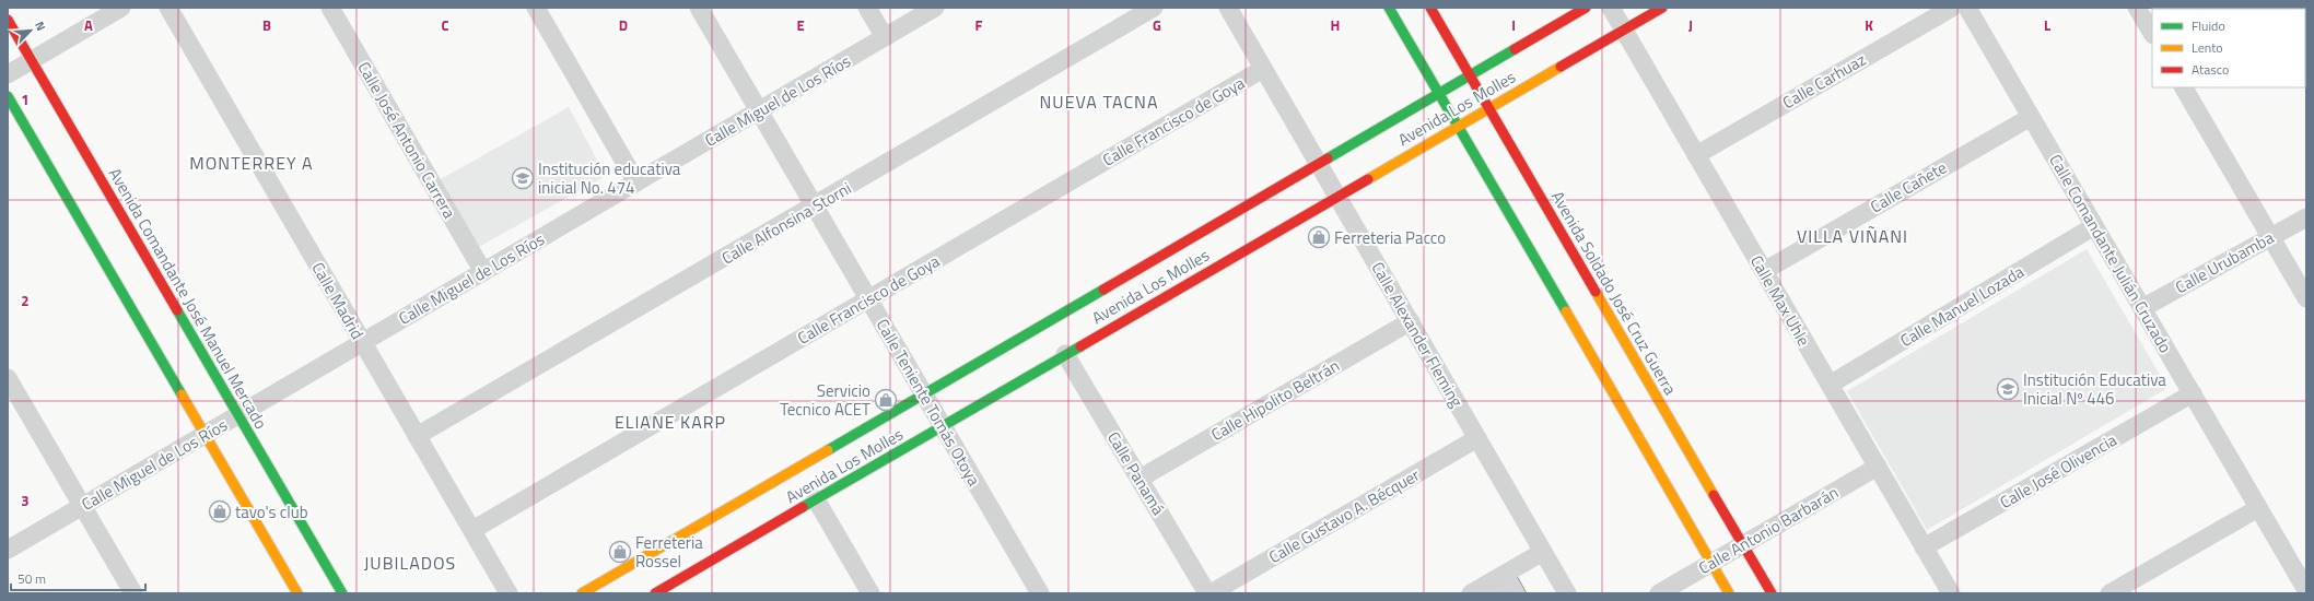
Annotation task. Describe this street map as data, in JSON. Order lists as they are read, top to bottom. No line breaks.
{"streets":{"street":["Calle Carhuaz","Calle Miguel de Los Ríos","Avenida Los Molles","Calle Francisco de Goya","Calle José Antonio Carrera","Calle Cañete","Calle Alfonsina Storni","Calle Comandante Julián Cruzado","Calle Urubamba","Avenida Soldado José Cruz Guerra","Avenida Comandante José Manuel Mercado","Calle Madrid","Calle Max Uhle","Calle Manuel Lozada","Calle Alexander Fleming","Calle Hipolito Beltrán","Calle Teniente Tomás Otoya","Calle José Olivencia","Calle Panamá","Calle Gustavo A. Bécquer","Calle Antonio Barbarán"]},"crossings":[["Calle Carhuaz","Calle Max Uhle"],["Calle Miguel de Los Ríos","Calle José Antonio Carrera"],["Calle Miguel de Los Ríos","Avenida Comandante José Manuel Mercado"],["Calle Miguel de Los Ríos","Calle Madrid"],["Calle Miguel de Los Ríos","Calle Teniente Tomás Otoya"],["Avenida Los Molles","Avenida Soldado José Cruz Guerra"],["Avenida Los Molles","Calle Max Uhle"],["Avenida Los Molles","Calle Alexander Fleming"],["Avenida Los Molles","Calle Teniente Tomás Otoya"],["Avenida Los Molles","Calle Panamá"],["Calle Francisco de Goya","Calle Madrid"],["Calle Francisco de Goya","Calle Alexander Fleming"],["Calle Francisco de Goya","Calle Teniente Tomás Otoya"],["Calle Cañete","Calle Comandante Julián Cruzado"],["Calle Cañete","Calle Max Uhle"],["Calle Alfonsina Storni","Calle Madrid"],["Calle Alfonsina Storni","Calle Teniente Tomás Otoya"],["Calle Comandante Julián Cruzado","Calle Urubamba"],["Calle Comandante Julián Cruzado","Calle Manuel Lozada"],["Calle Comandante Julián Cruzado","Calle José Olivencia"],["Avenida Soldado José Cruz Guerra","Calle Antonio Barbarán"],["Calle Max Uhle","Calle Manuel Lozada"],["Calle Max Uhle","Calle José Olivencia"],["Calle Max Uhle","Calle Antonio Barbarán"],["Calle Alexander Fleming","Calle Hipolito Beltrán"],["Calle Alexander Fleming","Calle Gustavo A. Bécquer"],["Calle Hipolito Beltrán","Calle Panamá"]],"districts":["NUEVA TACNA","MONTERREY A","VILLA VIÑANI","ELIANE KARP","JUBILADOS"],"places":{"school or university":["Institución educativa inicial No. 474","Institución Educativa Inicial Nº 446"],"shop":["Ferreteria Pacco","Servicio Tecnico ACET","tavo's club","Ferreteria Rossel"]},"legend":["Fluido","Lento","Atasco"],"scale_bar":"50 m","north":"top right","grid":{"columns":["A","B","C","D","E","F","G","H","I","J","K","L"],"rows":["1","2","3"]}}
